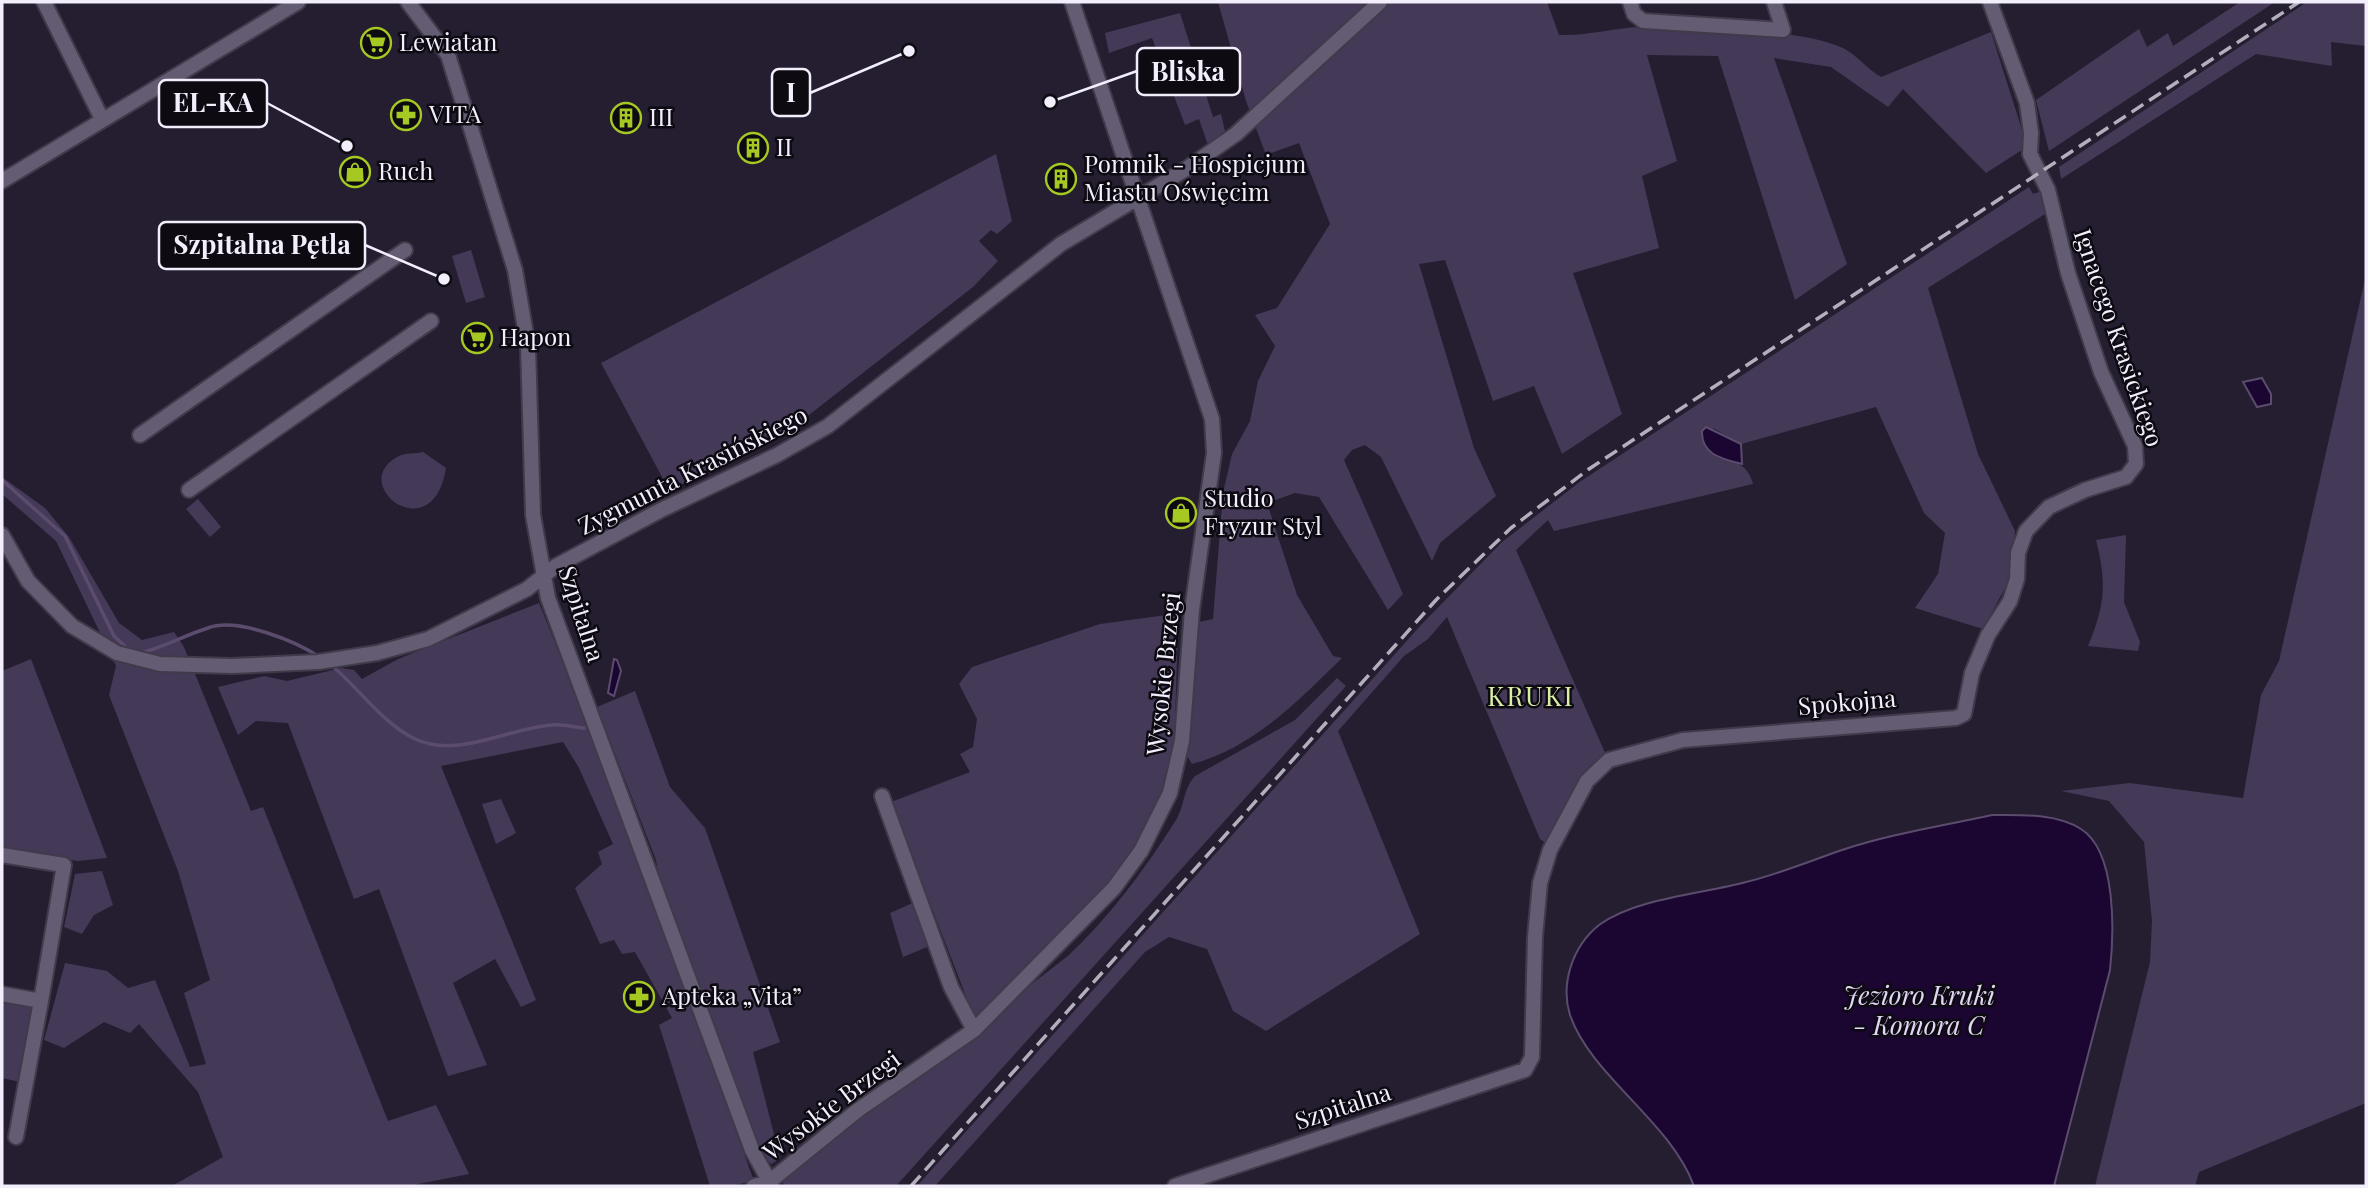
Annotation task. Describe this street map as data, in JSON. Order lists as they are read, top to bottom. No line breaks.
{"streets":{"street":["Ignacego Krasickiego","Zygmunta Krasińskiego","Szpitalna","Wysokie Brzegi","Spokojna"]},"crossings":[["Ignacego Krasickiego","Spokojna"],["Zygmunta Krasińskiego","Szpitalna"],["Zygmunta Krasińskiego","Wysokie Brzegi"],["Szpitalna","Wysokie Brzegi"],["Szpitalna","Spokojna"]],"districts":["KRUKI"],"water":["Jezioro Kruki - Komora C"],"places":{"supermarket":["Lewiatan","Hapon"],"other":["I","Bliska","EL-KA","Szpitalna Pętla"],"pharmacy":["VITA","Apteka „Vita”"],"building":["III","II","Pomnik - Hospicjum Miastu Oświęcim"],"shop":["Ruch","Studio Fryzur Styl"]}}
